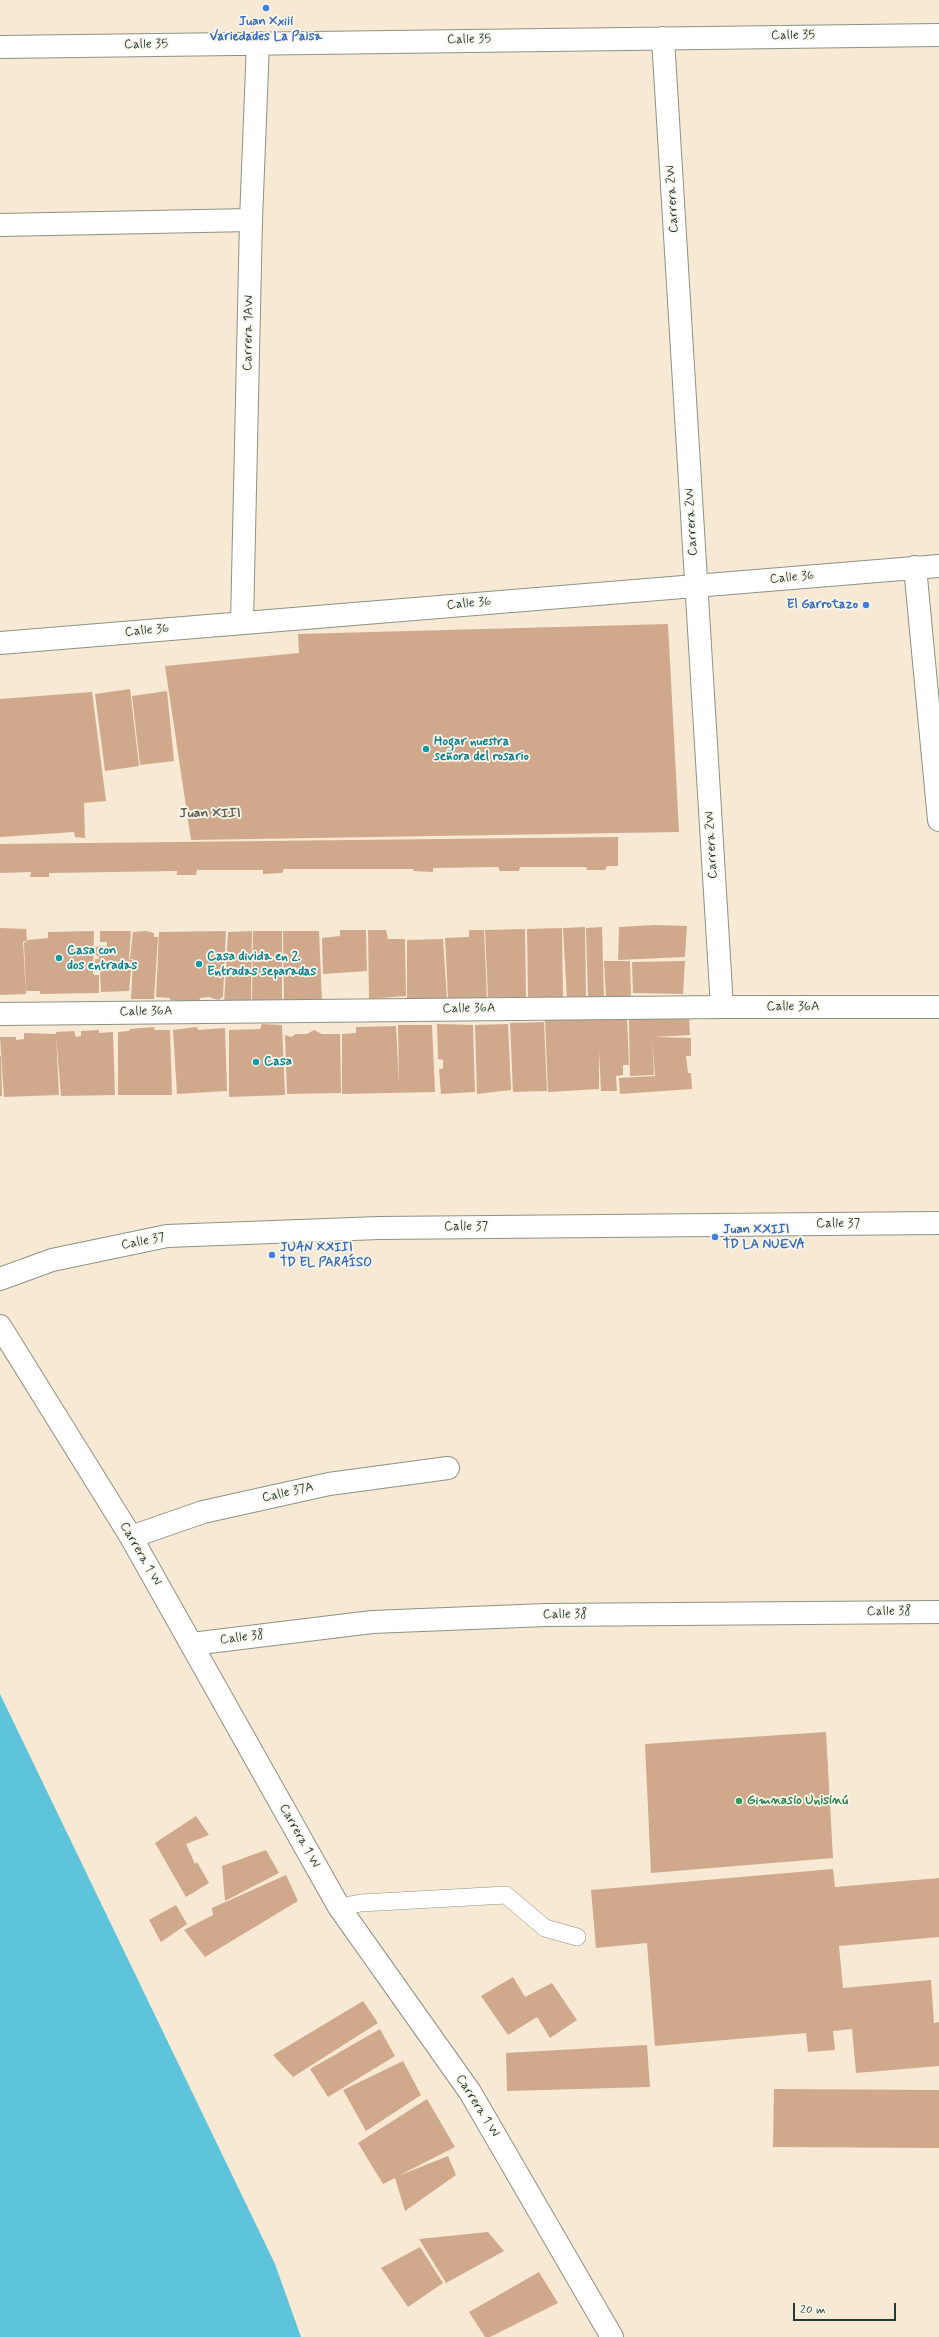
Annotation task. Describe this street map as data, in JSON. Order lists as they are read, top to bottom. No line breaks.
{"streets":{"street":["Calle 35","Carrera 2W","Carrera 1AW","Calle 36","Calle 36A","Calle 37","Calle 37A","Carrera 1 W","Calle 38"]},"crossings":[["Calle 35","Carrera 2W"],["Calle 35","Carrera 1AW"],["Carrera 2W","Calle 36"],["Carrera 2W","Calle 36A"],["Carrera 1AW","Calle 36"],["Calle 37A","Carrera 1 W"],["Carrera 1 W","Calle 38"]],"districts":["Juan XIII"],"places":["Juan Xxiii Variedades La Paisa","El Garrotazo","Hogar nuestra señora del rosario","Casa con dos entradas","Casa divida en 2. Entradas separadas","Casa","Juan XXIII TD LA NUEVA","JUAN XXIII TD EL PARAÍSO","Gimnasio Unisinú"],"scale_bar":"20 m"}
